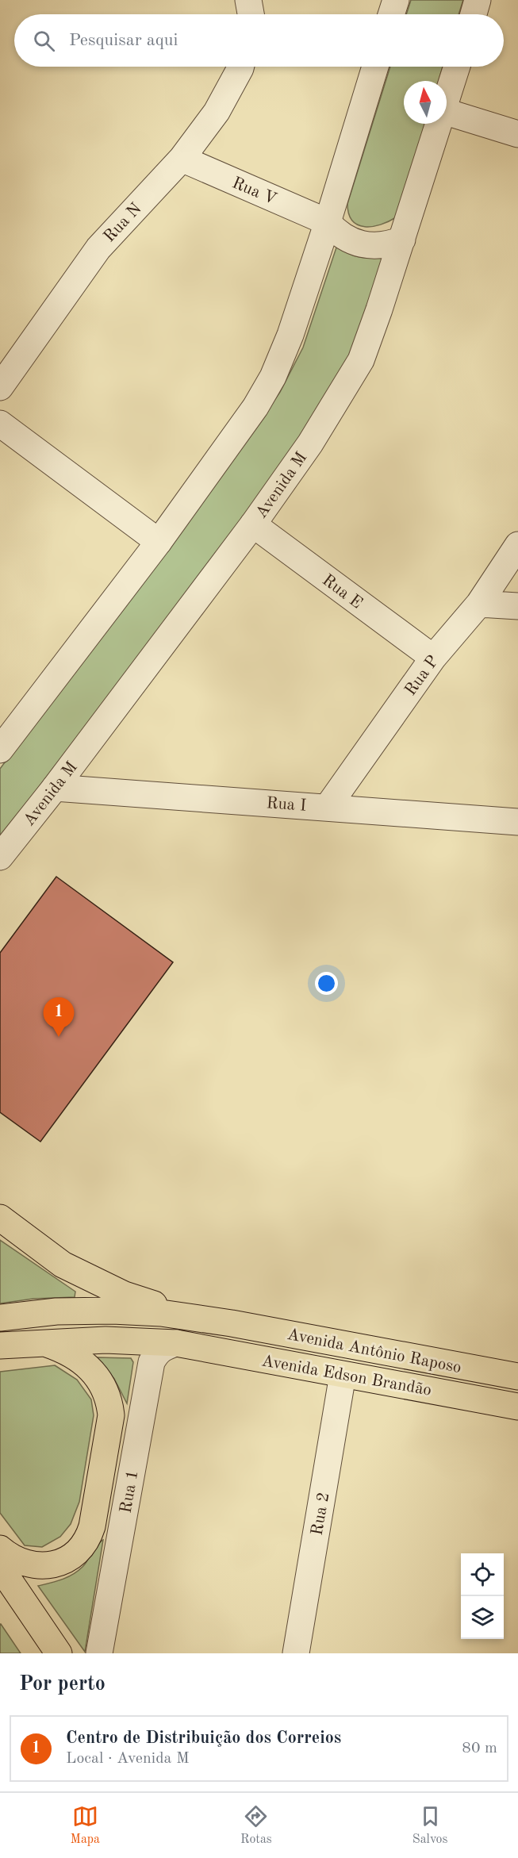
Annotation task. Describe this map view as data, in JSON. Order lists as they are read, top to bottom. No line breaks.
{"streets":{"main road":["Avenida Antônio Raposo","Avenida Edson Brandão"],"street":["Rua V","Rua N","Avenida M","Rua E","Rua P","Rua I","Rua 1","Rua 2"]},"crossings":[["Rua V","Rua N"],["Rua V","Avenida M"],["Avenida M","Rua E"],["Avenida M","Rua I"],["Rua E","Rua P"],["Rua P","Rua I"],["Avenida Edson Brandão","Rua 1"],["Avenida Edson Brandão","Rua 2"]],"north":"top","page":{"search":"Pesquisar aqui","pins":"1","heading":"Por perto","list":[{"mark":"1","name":"Centro de Distribuição dos Correios","note":"Local · Avenida M","value":"80 m"}],"nav":["Mapa","Rotas","Salvos"]}}
